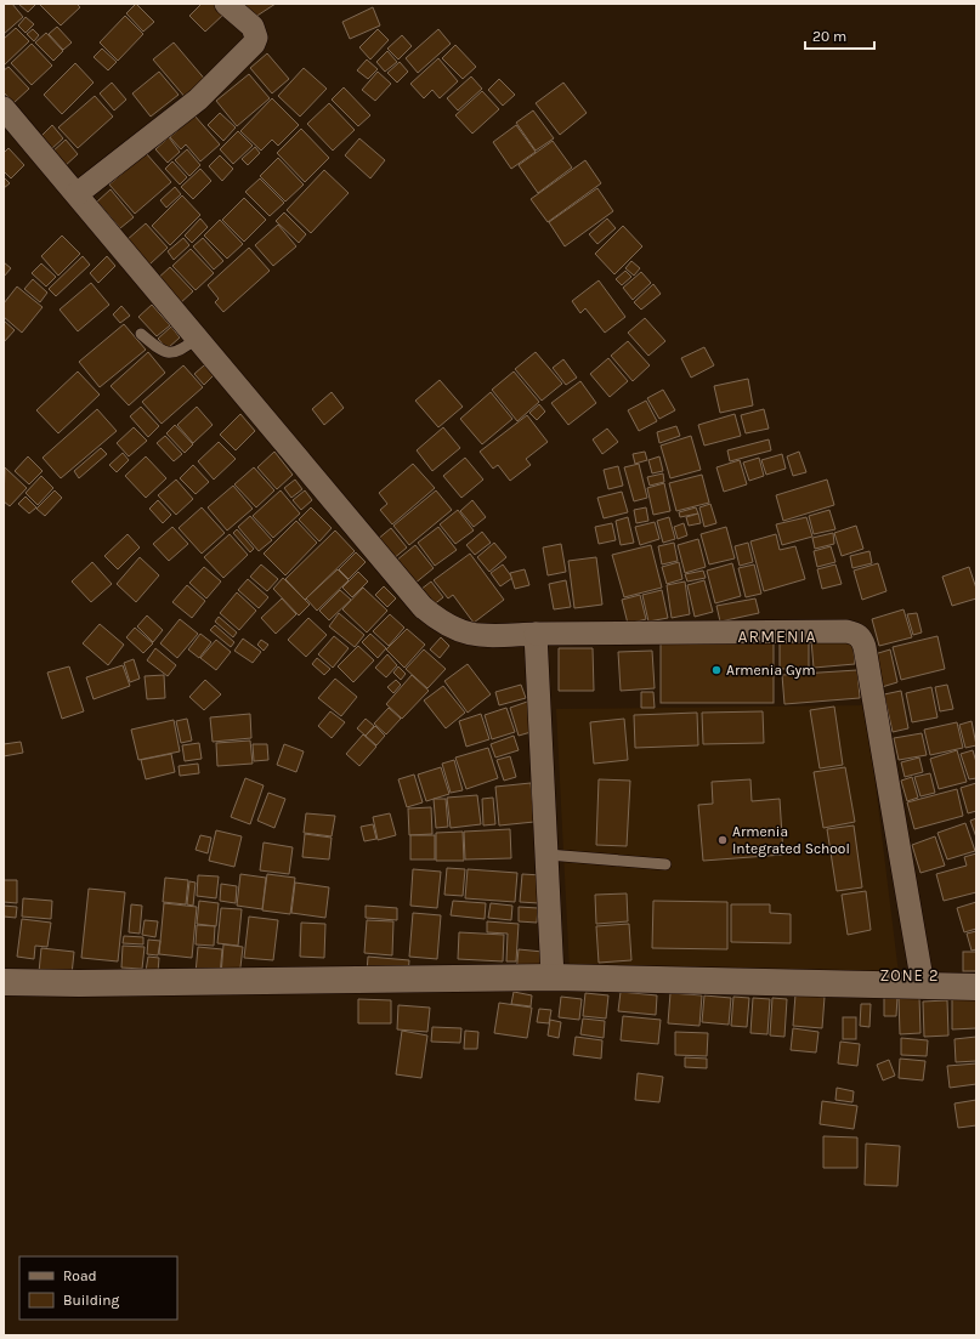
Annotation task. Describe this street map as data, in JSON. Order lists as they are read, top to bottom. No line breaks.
{"districts":["ARMENIA","ZONE 2"],"places":["Armenia Gym","Armenia Integrated School"],"legend":["Road","Building"],"scale_bar":"20 m"}
